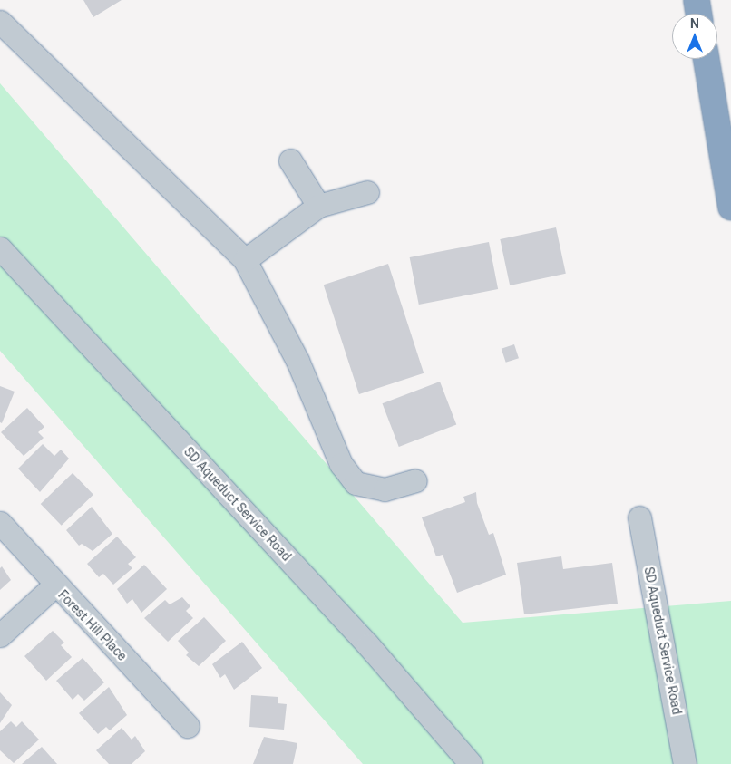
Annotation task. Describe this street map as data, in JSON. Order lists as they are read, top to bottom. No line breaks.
{"streets":{"street":["SD Aqueduct Service Road","Forest Hill Place"]},"north":"top"}
